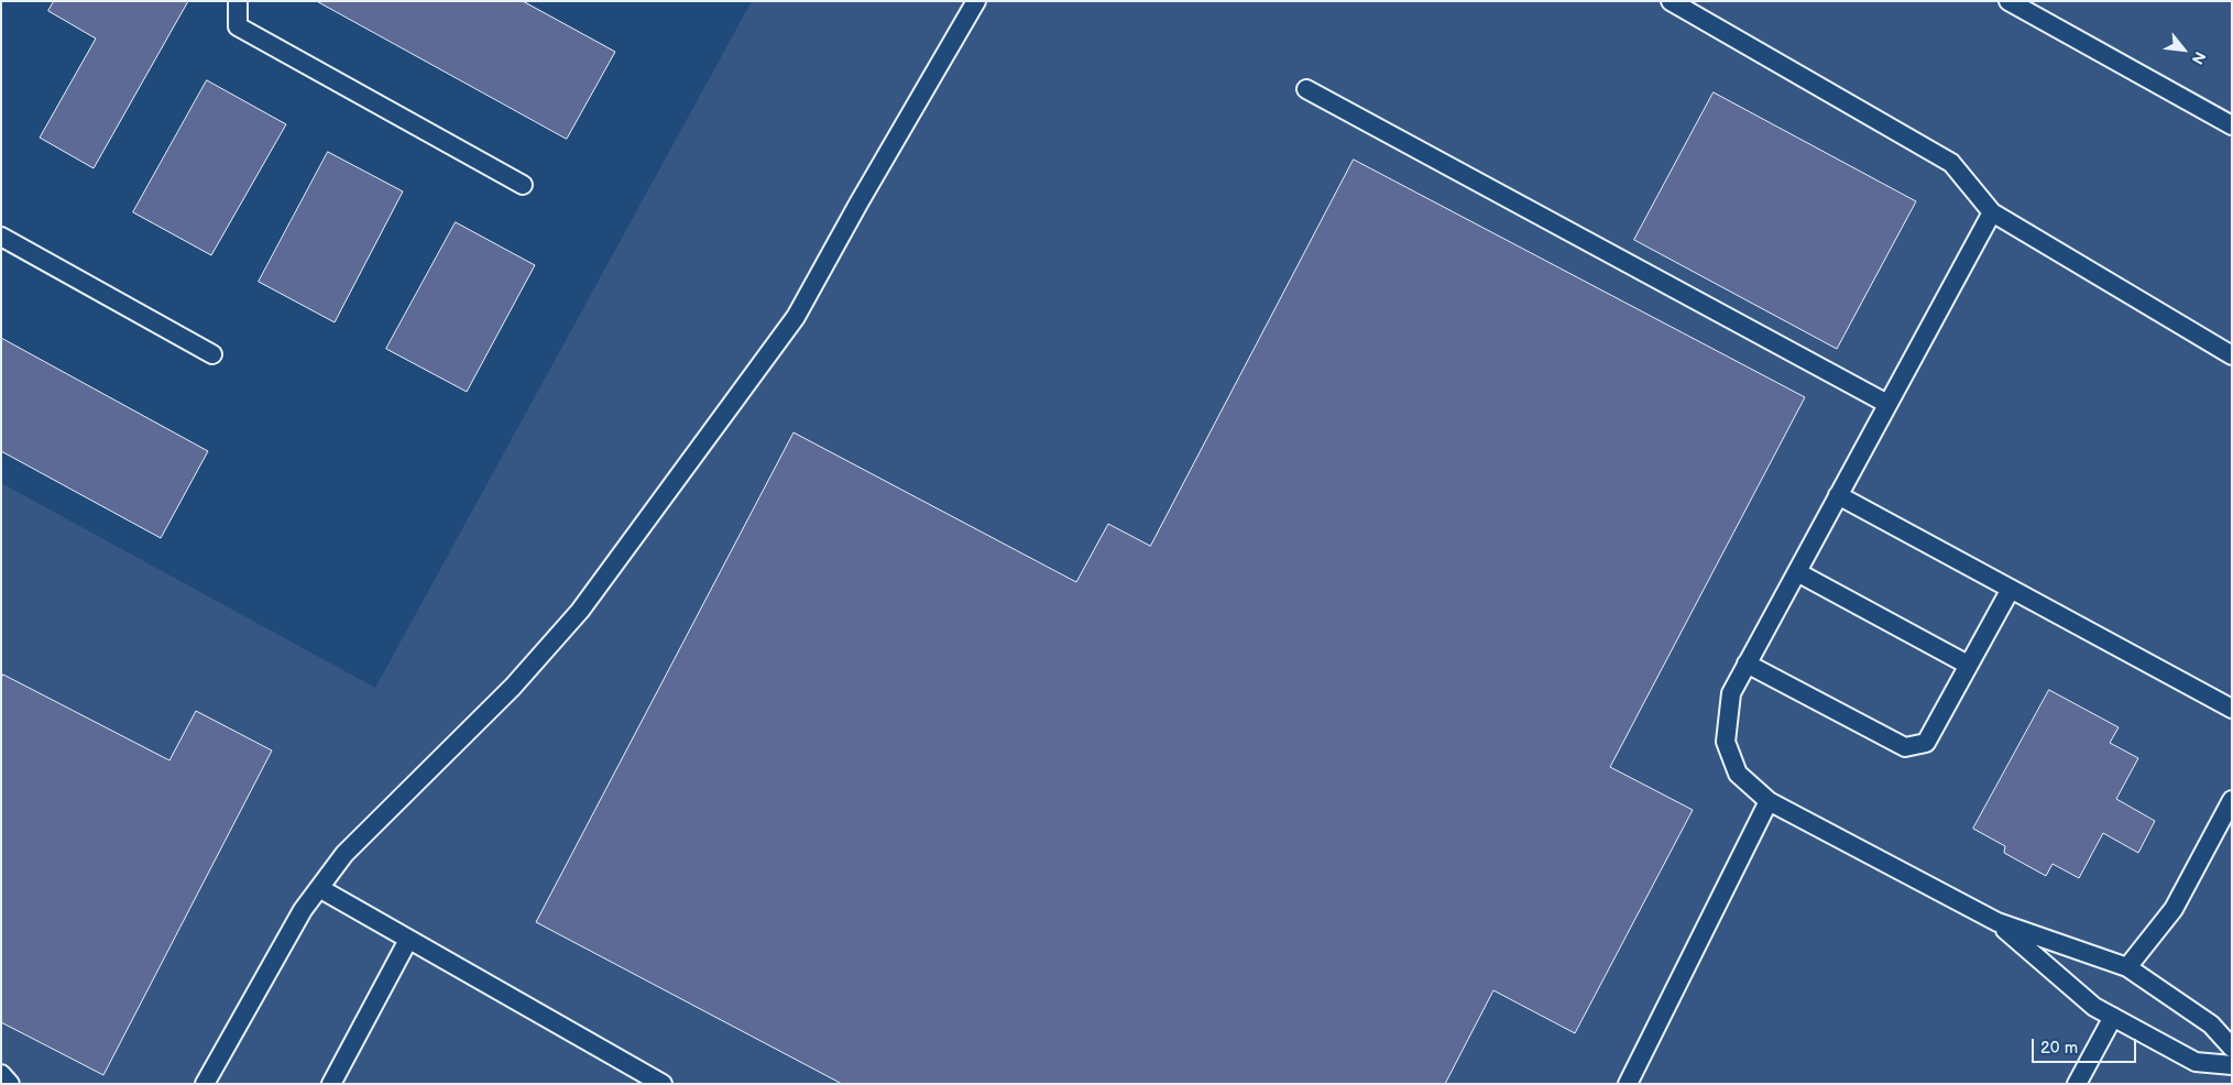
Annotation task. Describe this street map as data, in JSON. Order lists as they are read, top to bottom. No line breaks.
{"scale_bar":"20 m","north":"bottom right"}
